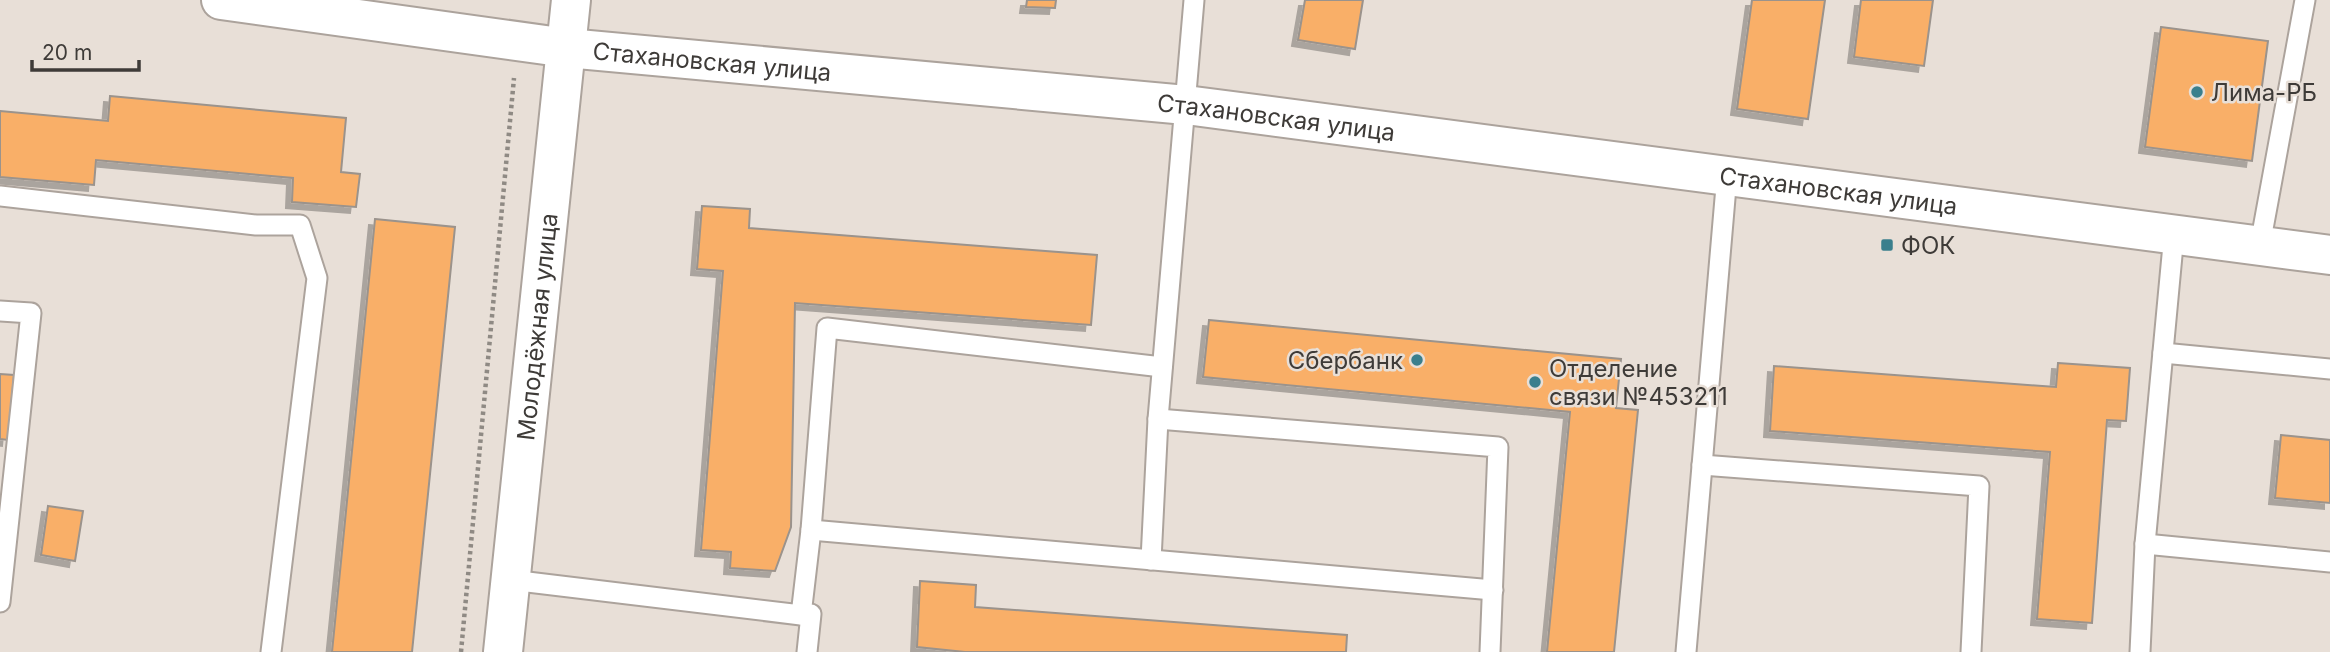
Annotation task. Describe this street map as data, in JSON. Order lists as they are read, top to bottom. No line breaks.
{"streets":{"street":["Стахановская улица","Молодёжная улица"]},"crossings":[["Стахановская улица","Молодёжная улица"]],"places":{"other":["Лима-РБ","Сбербанк","Отделение связи №453211"],"transit":["ФОК"]},"scale_bar":"20 m"}
